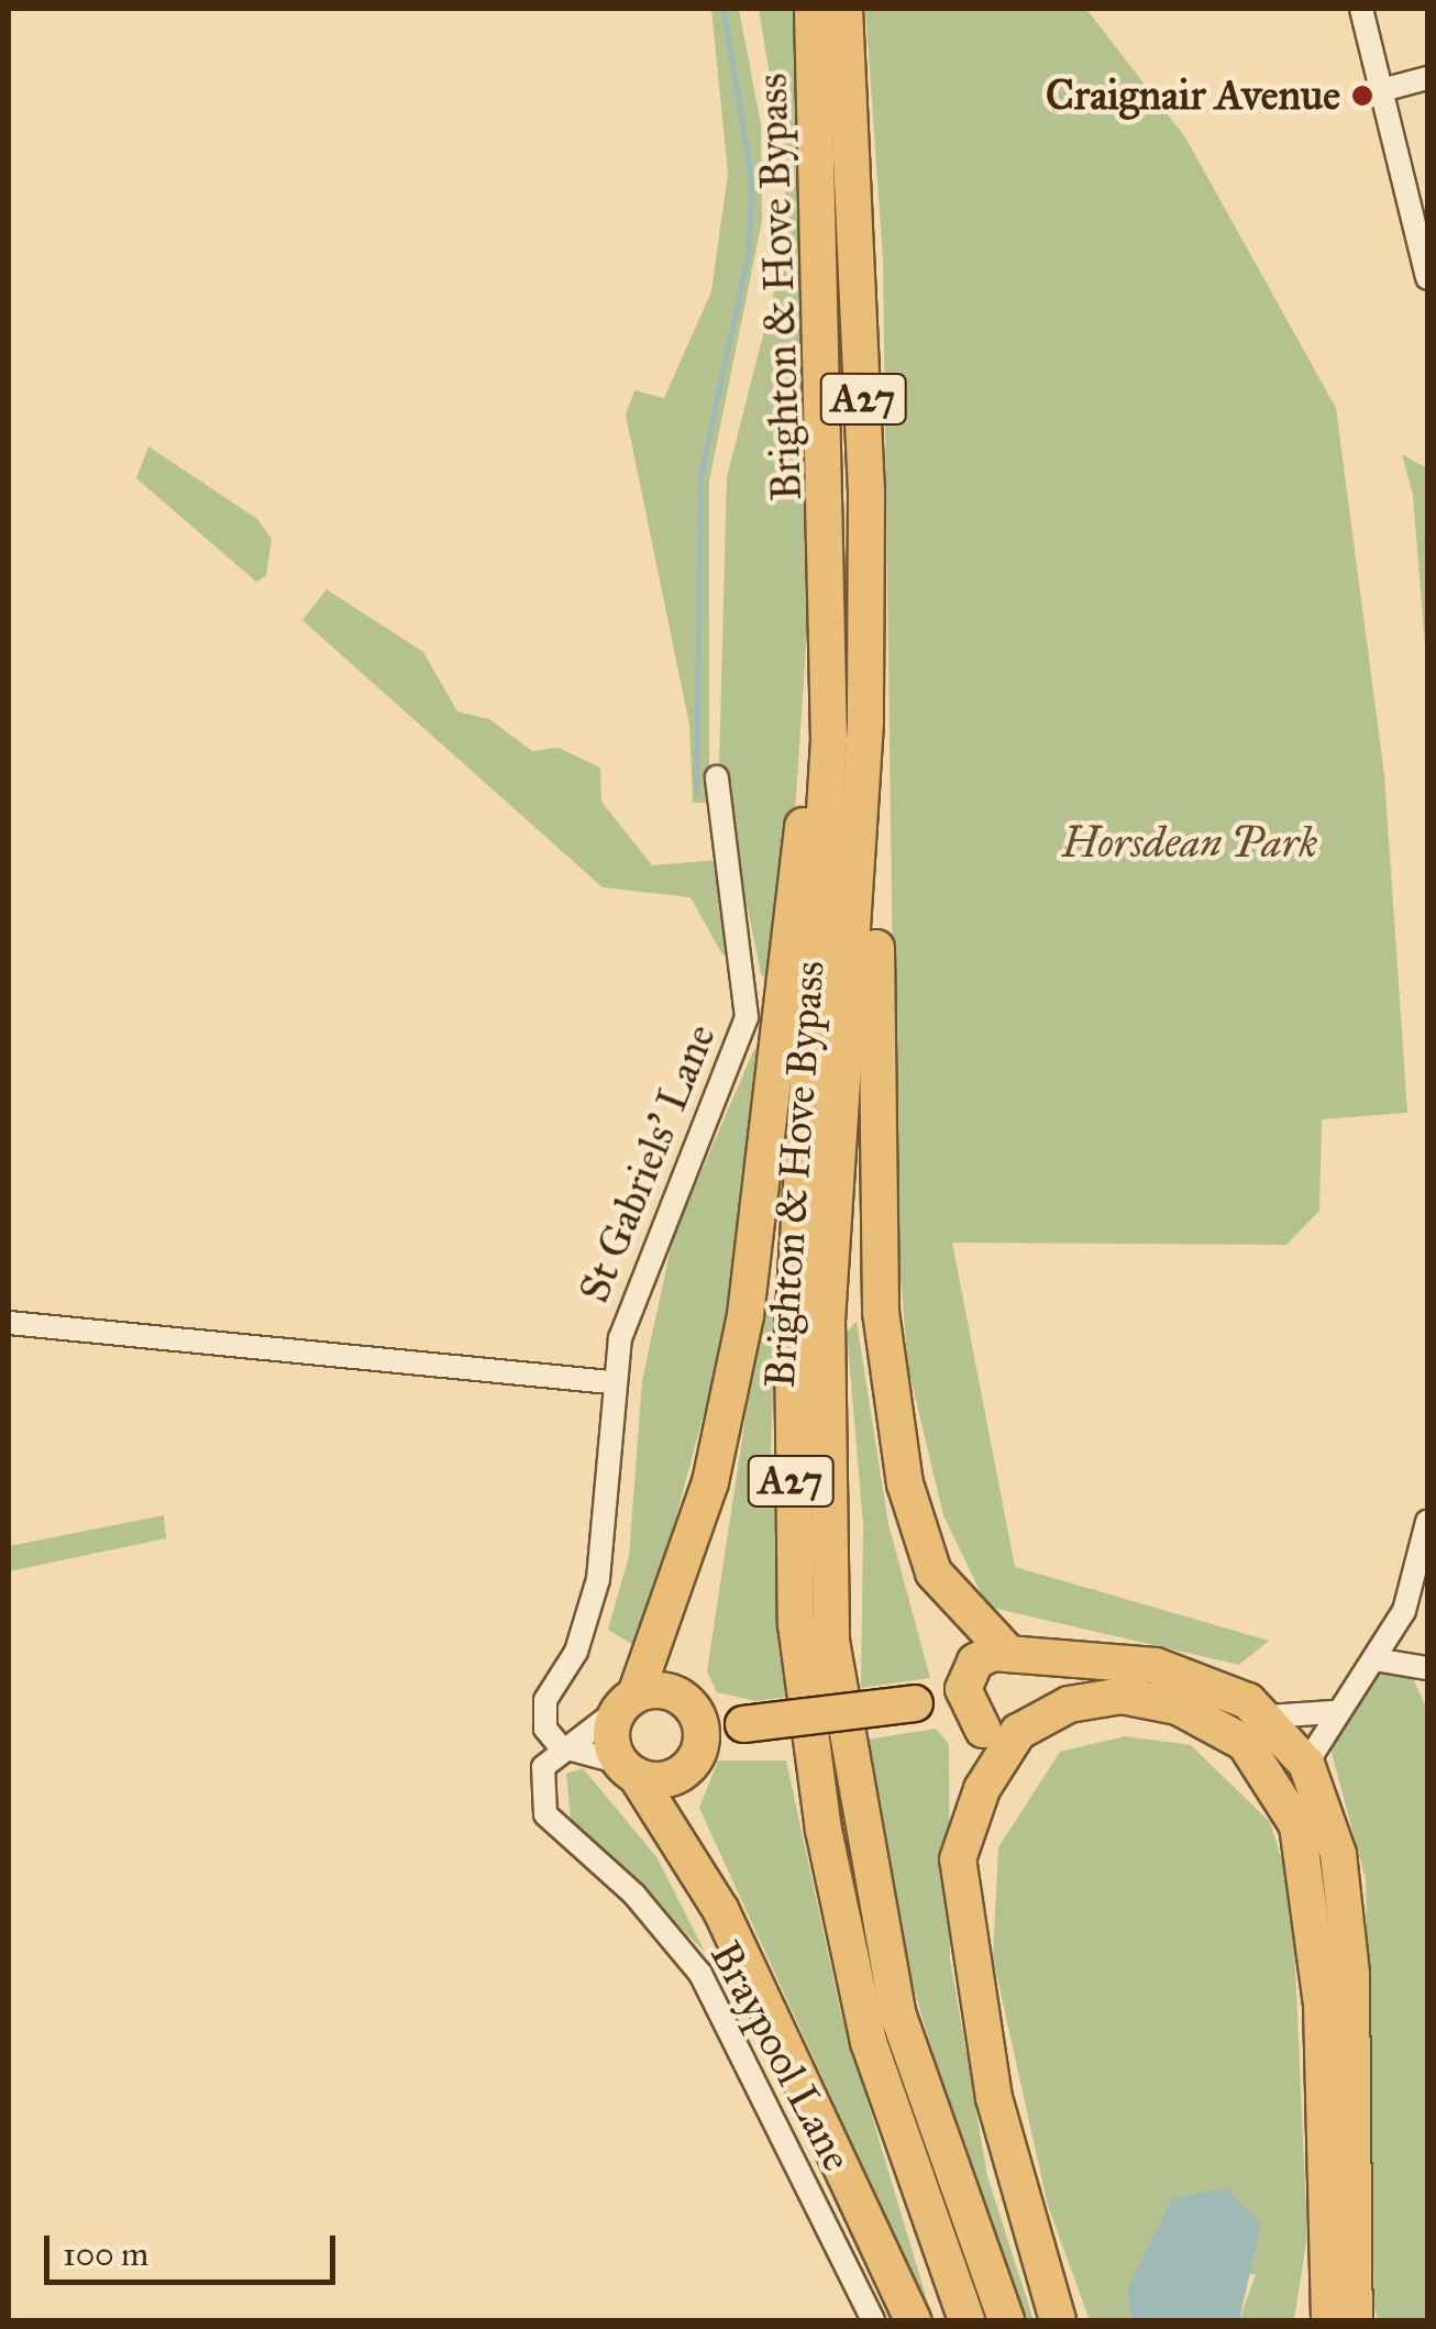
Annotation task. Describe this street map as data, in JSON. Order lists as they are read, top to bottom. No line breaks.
{"streets":{"highway":["Brighton & Hove Bypass","A27"],"street":["St Gabriels' Lane","Braypool Lane"]},"crossings":[["Brighton & Hove Bypass","A27"],["St Gabriels' Lane","Braypool Lane"]],"parks":["Horsdean Park"],"places":["Craignair Avenue"],"scale_bar":"100 m"}
